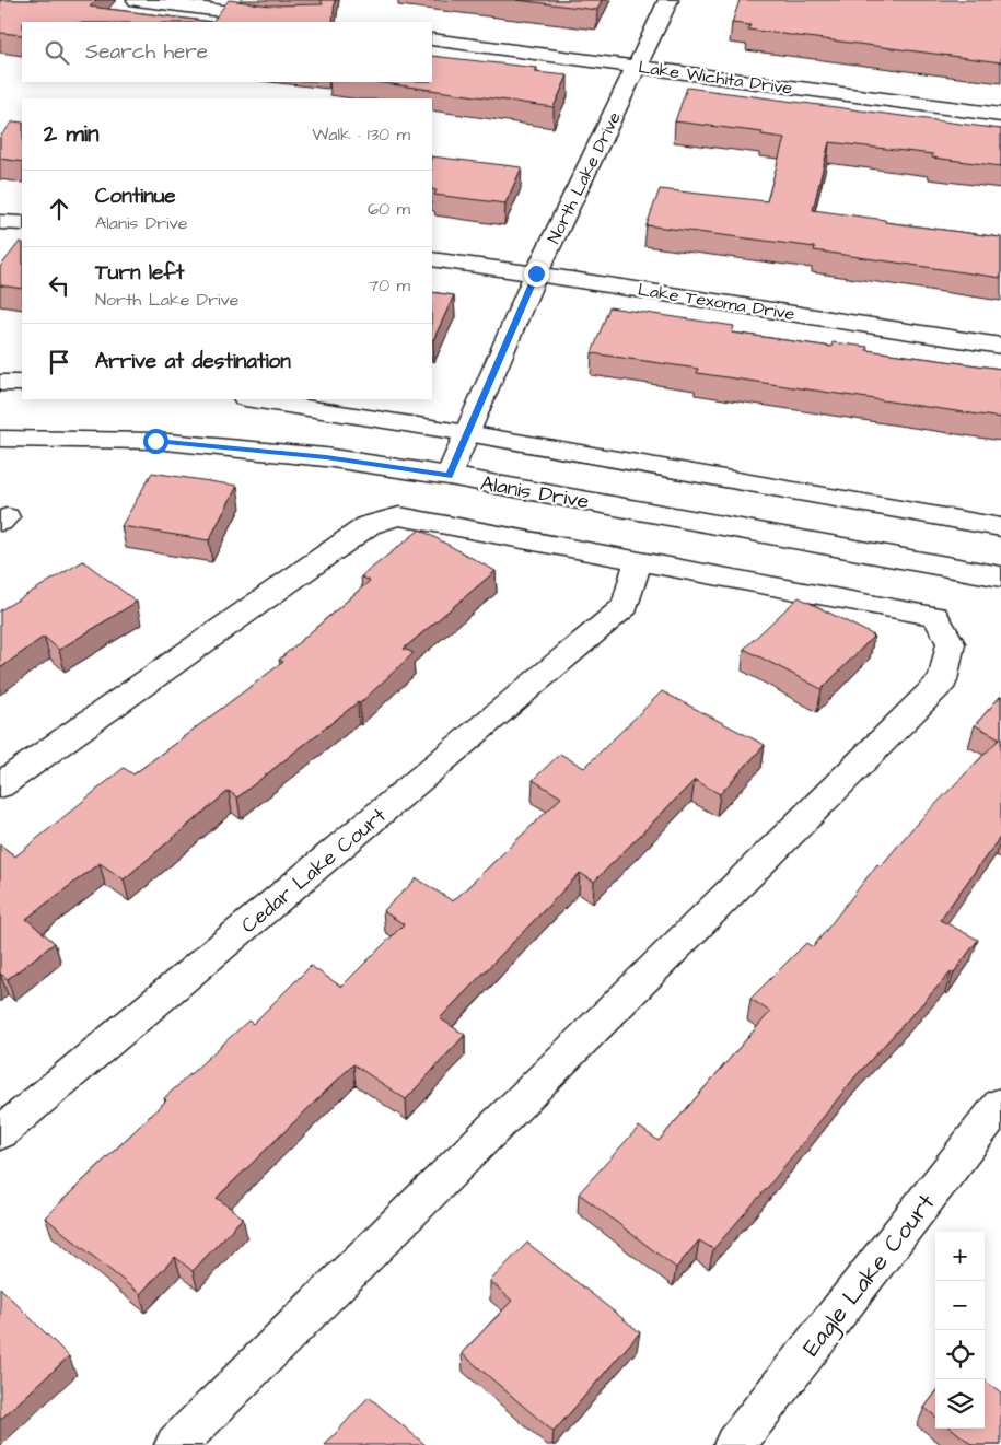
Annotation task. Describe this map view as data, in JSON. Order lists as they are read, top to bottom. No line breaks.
{"streets":{"street":["Lake Wichita Drive","North Lake Drive","Lake Texoma Drive","Alanis Drive","Cedar Lake Court","Eagle Lake Court"]},"crossings":[["Lake Wichita Drive","North Lake Drive"],["North Lake Drive","Lake Texoma Drive"],["North Lake Drive","Alanis Drive"]],"page":{"search":"Search here","heading":["2 min","Walk · 130 m"],"list":[["Continue","Alanis Drive","60 m"],["Turn left","North Lake Drive","70 m"],"Arrive at destination"],"map_buttons":["+","−"]}}
